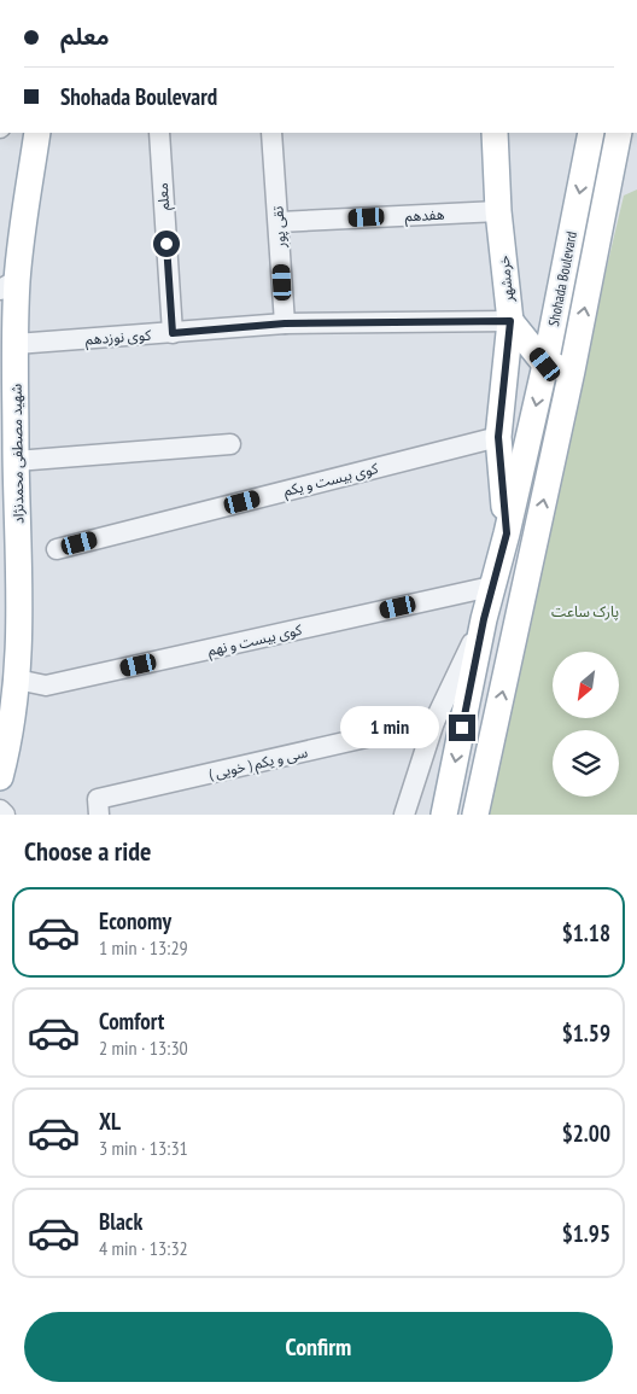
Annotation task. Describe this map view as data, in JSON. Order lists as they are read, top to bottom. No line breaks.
{"streets":{"main road":["خرمشهر","Shohada Boulevard","شهید مصطفی محمدنژاد"],"street":["معلم","هفدهم","تقی پور","کوی نوزدهم","کوی بیست و یکم","کوی بیست و نهم","سی و یکم ( خویی )"]},"crossings":[["معلم","کوی نوزدهم"],["هفدهم","تقی پور"],["هفدهم","خرمشهر"],["تقی پور","کوی نوزدهم"],["خرمشهر","Shohada Boulevard"],["خرمشهر","کوی نوزدهم"],["خرمشهر","کوی بیست و یکم"],["Shohada Boulevard","کوی بیست و نهم"],["کوی نوزدهم","شهید مصطفی محمدنژاد"],["شهید مصطفی محمدنژاد","کوی بیست و نهم"]],"parks":["پارک ساعت"],"north":"bottom left","page":{"banner":["معلم","Shohada Boulevard"],"bubble":"1 min","heading":"Choose a ride","list":[{"name":"Economy","note":"1 min · 13:29","value":"$1.18"},{"name":"Comfort","note":"2 min · 13:30","value":"$1.59"},{"name":"XL","note":"3 min · 13:31","value":"$2.00"},{"name":"Black","note":"4 min · 13:32","value":"$1.95"}],"buttons":"Confirm"}}
